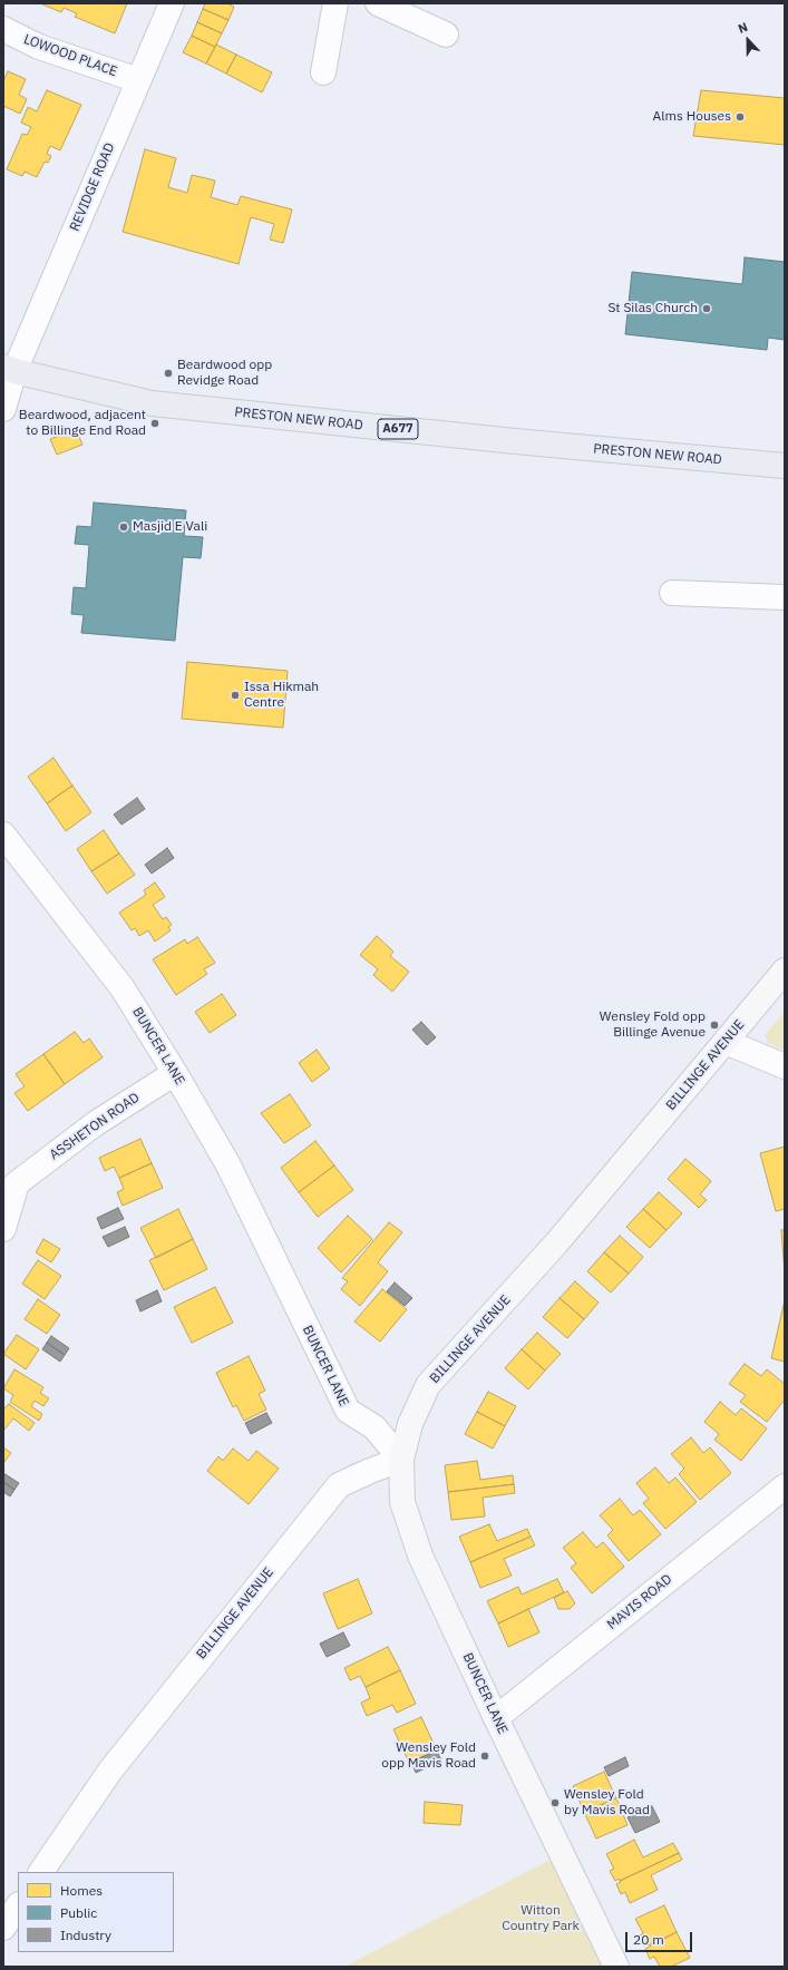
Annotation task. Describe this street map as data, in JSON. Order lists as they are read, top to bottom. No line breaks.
{"streets":{"highway":["PRESTON NEW ROAD","A677"],"main road":["BUNCER LANE","BILLINGE AVENUE"],"street":["LOWOOD PLACE","REVIDGE ROAD","ASSHETON ROAD","MAVIS ROAD"]},"crossings":[["LOWOOD PLACE","REVIDGE ROAD"],["REVIDGE ROAD","PRESTON NEW ROAD"],["BUNCER LANE","BILLINGE AVENUE"],["BUNCER LANE","ASSHETON ROAD"],["BUNCER LANE","MAVIS ROAD"]],"parks":["Witton Country Park"],"places":["Alms Houses","St Silas Church","Beardwood opp Revidge Road","Beardwood, adjacent to Billinge End Road","Masjid E Vali","Issa Hikmah Centre","Wensley Fold opp Billinge Avenue","Wensley Fold opp Mavis Road","Wensley Fold by Mavis Road"],"legend":["Homes","Public","Industry"],"scale_bar":"20 m","north":"top"}
